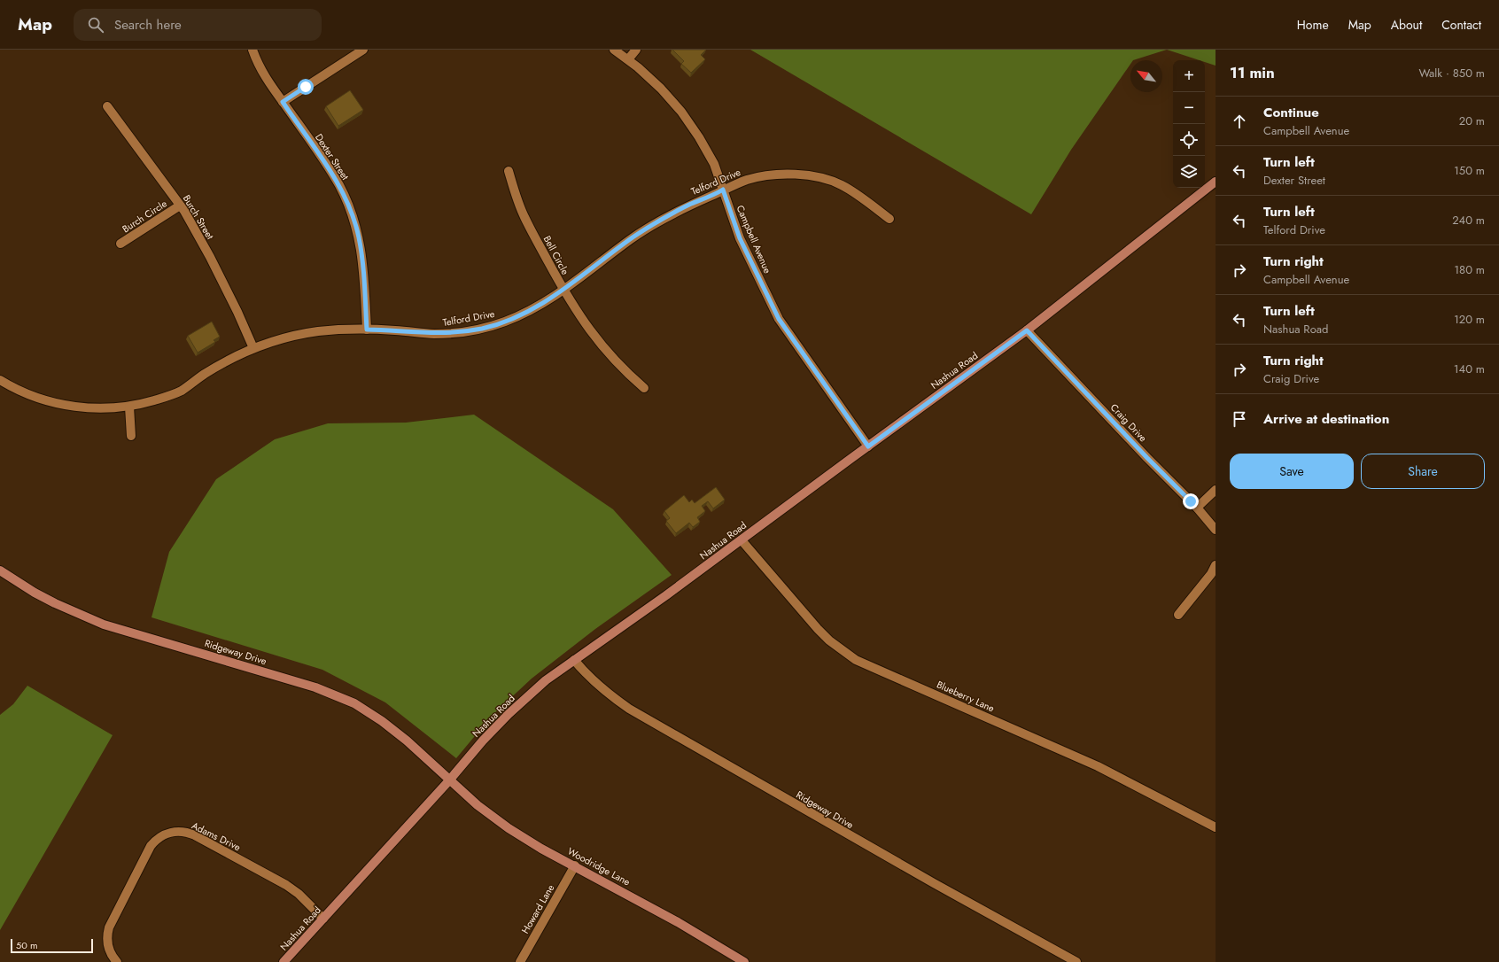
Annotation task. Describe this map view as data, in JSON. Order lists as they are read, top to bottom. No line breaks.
{"streets":{"street":["Dexter Street","Telford Drive","Burch Circle","Burch Street","Campbell Avenue","Bell Circle","Nashua Road","Craig Drive","Ridgeway Drive","Blueberry Lane","Adams Drive","Woodridge Lane","Howard Lane"]},"crossings":[["Dexter Street","Telford Drive"],["Telford Drive","Burch Street"],["Telford Drive","Campbell Avenue"],["Telford Drive","Bell Circle"],["Burch Circle","Burch Street"],["Campbell Avenue","Nashua Road"],["Nashua Road","Craig Drive"],["Nashua Road","Ridgeway Drive"],["Nashua Road","Blueberry Lane"],["Nashua Road","Adams Drive"],["Nashua Road","Woodridge Lane"],["Ridgeway Drive","Woodridge Lane"],["Woodridge Lane","Howard Lane"]],"scale_bar":"50 m","north":"top left","page":{"header":"Map","search":"Search here","nav":["Home","Map","About","Contact"],"heading":["11 min","Walk · 850 m"],"map_buttons":["+","−"],"list":[["Continue","Campbell Avenue","20 m"],["Turn left","Dexter Street","150 m"],["Turn left","Telford Drive","240 m"],["Turn right","Campbell Avenue","180 m"],["Turn left","Nashua Road","120 m"],["Turn right","Craig Drive","140 m"],"Arrive at destination"],"buttons":["Save","Share"],"scale":"50 m"}}
